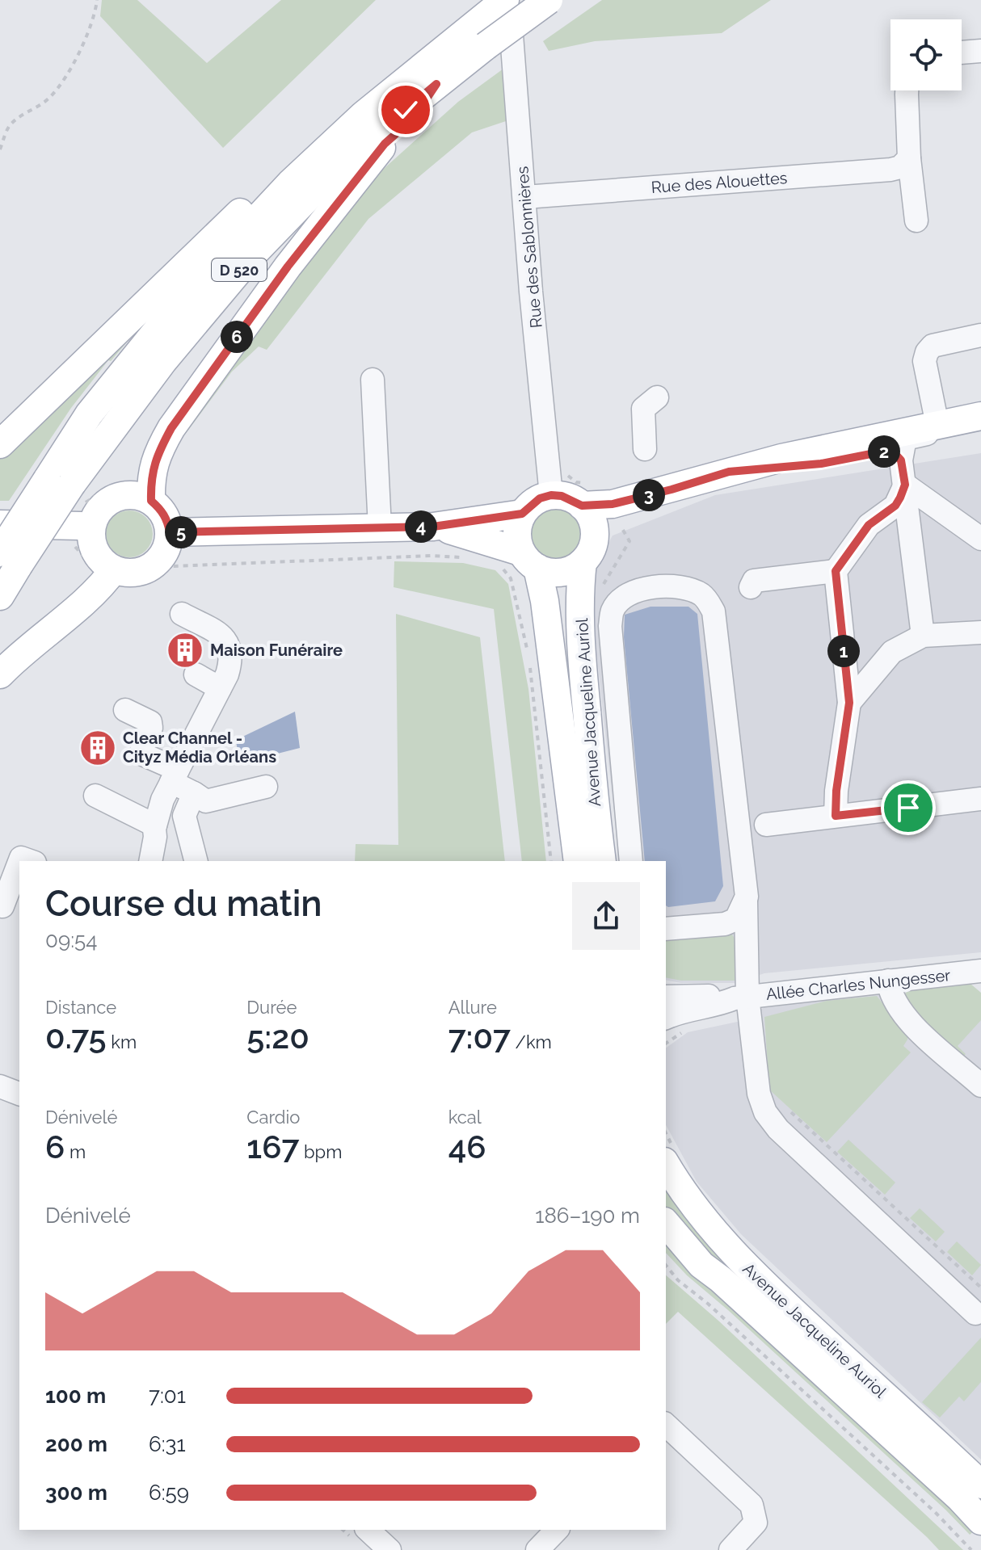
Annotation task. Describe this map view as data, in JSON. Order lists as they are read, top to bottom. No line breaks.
{"streets":{"main road":["D 520","Avenue Jacqueline Auriol"],"street":["Rue des Alouettes","Rue des Sablonnières","Allée Charles Nungesser"]},"crossings":[["Rue des Alouettes","Rue des Sablonnières"],["Rue des Sablonnières","D 520"],["Rue des Sablonnières","Avenue Jacqueline Auriol"]],"places":{"building":["Maison Funéraire","Clear Channel - Cityz Média Orléans"]},"page":{"pins":["6","2","3","4","5","1"],"heading":["Course du matin","09:54"],"stats":[["Distance","0.75 km"],["Durée","5:20"],["Allure","7:07 /km"],["Dénivelé","6 m"],["Cardio","167 bpm"],["kcal","46"]],"chart":["Dénivelé","186–190 m"],"list":[{"name":"100 m","note":"7:01"},{"name":"200 m","note":"6:31"},{"name":"300 m","note":"6:59"}]}}
